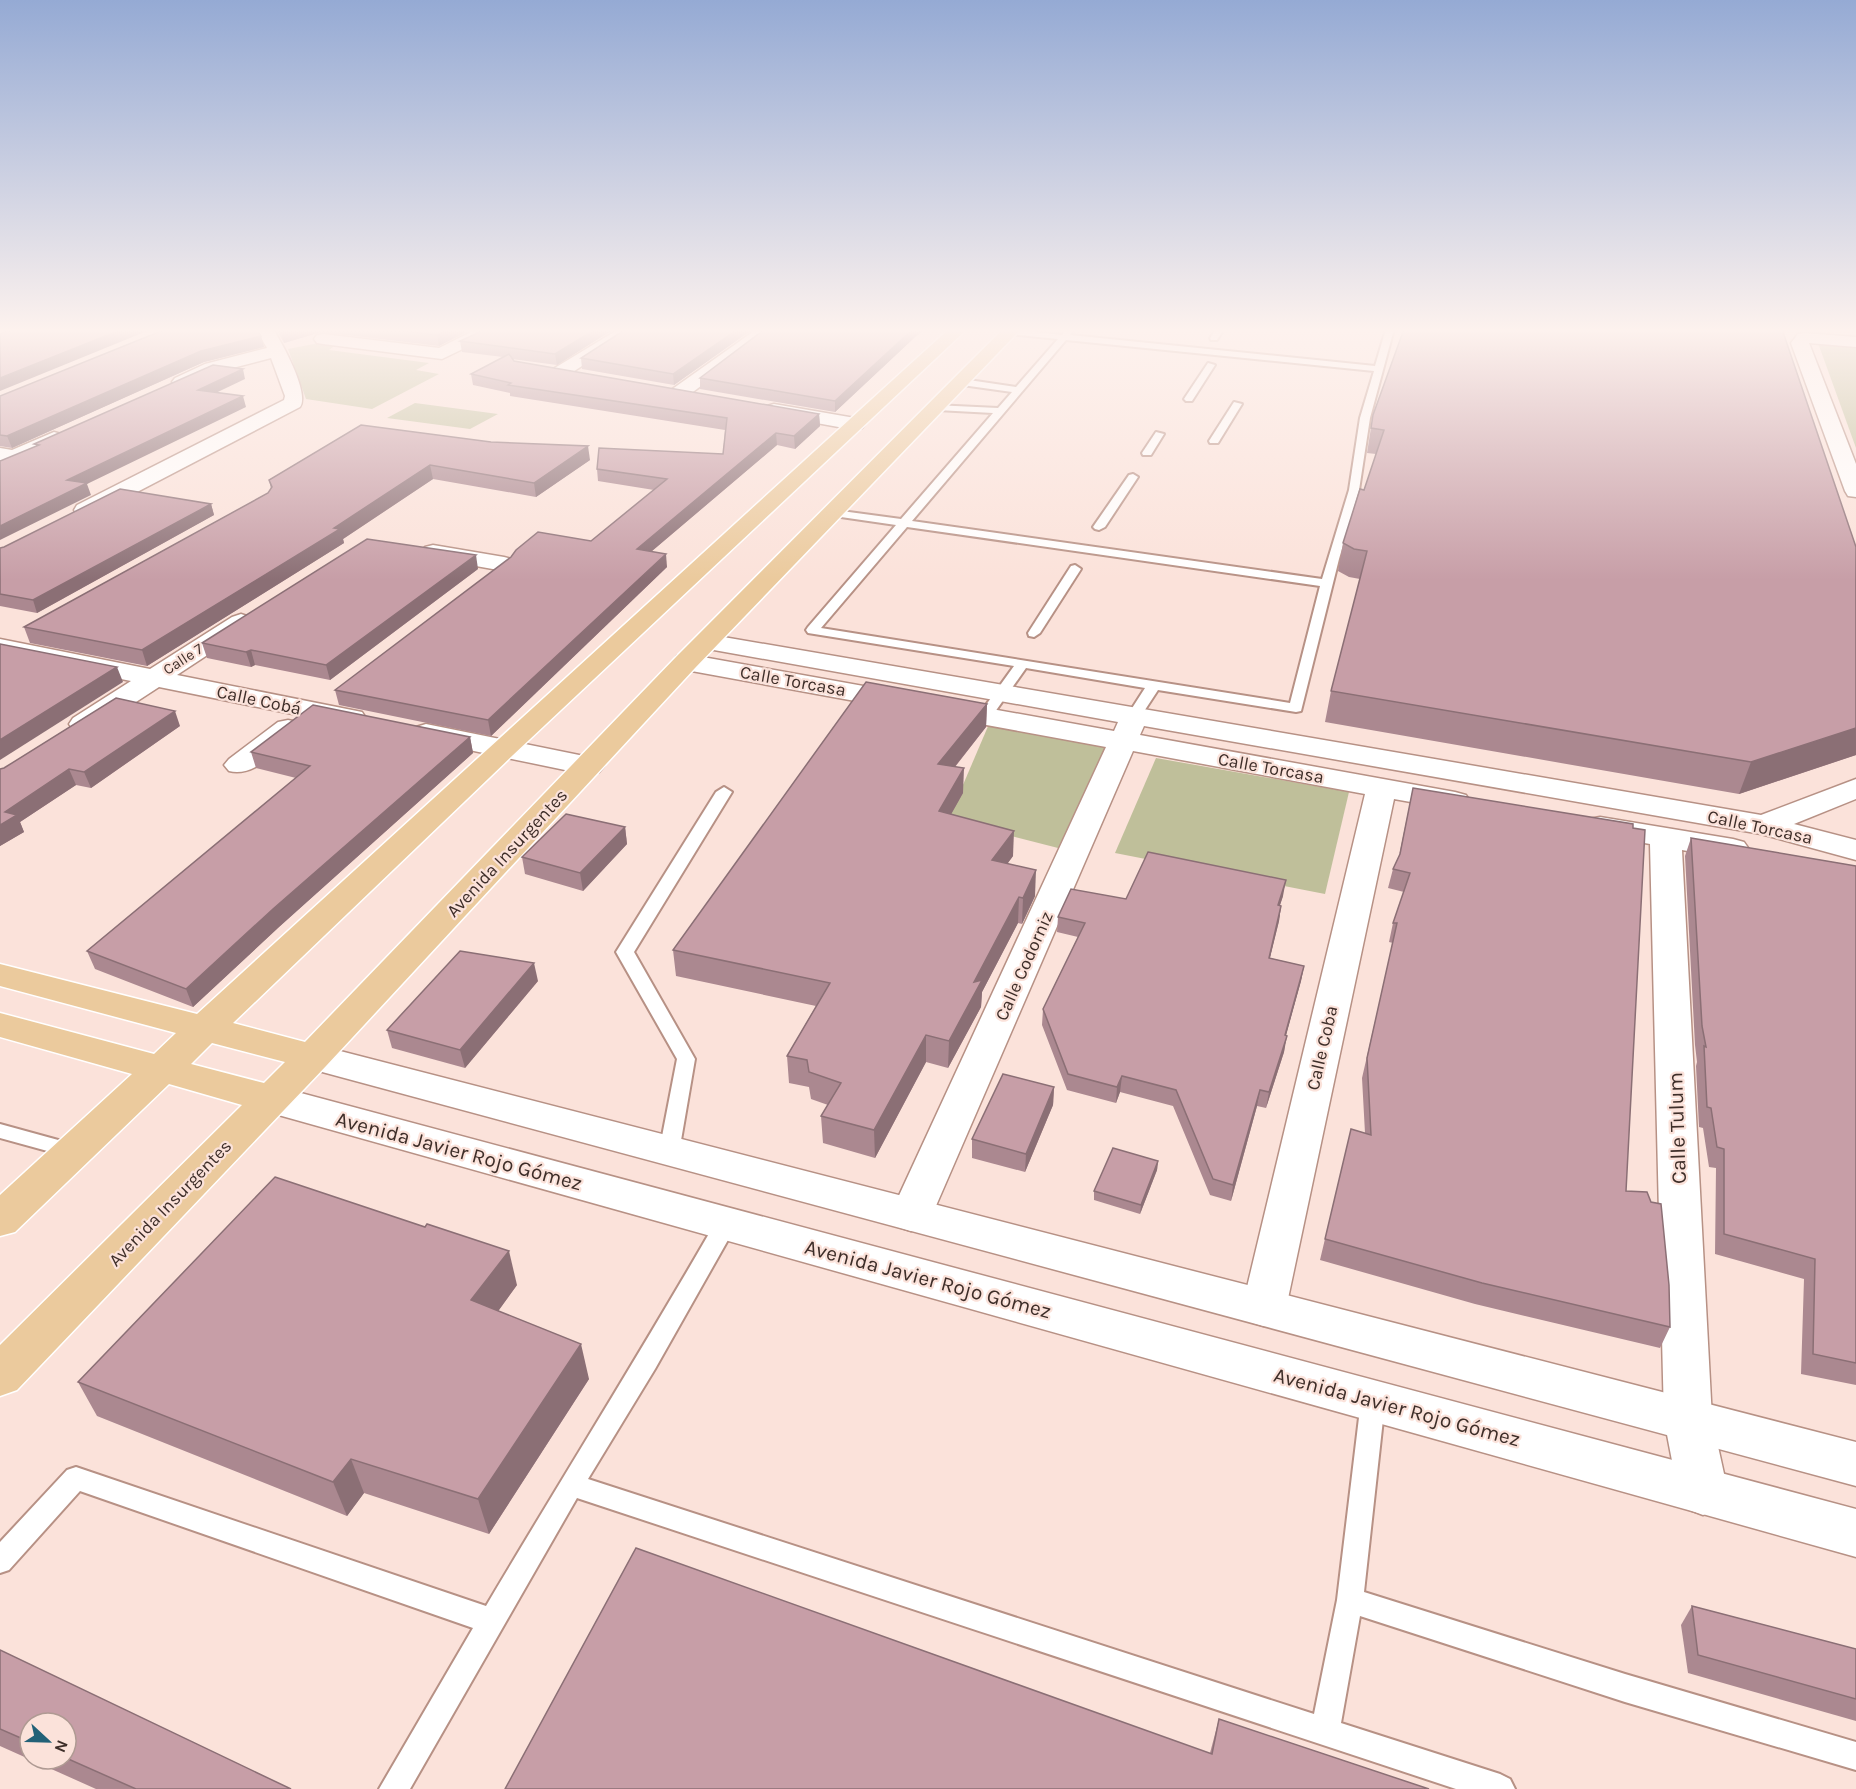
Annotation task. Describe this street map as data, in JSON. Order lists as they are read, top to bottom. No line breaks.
{"streets":{"main road":["Avenida Insurgentes","Avenida Javier Rojo Gómez"],"street":["Calle 7","Calle Torcasa","Calle Cobá","Calle Codorniz","Calle Coba","Calle Tulum"]},"crossings":[["Calle 7","Calle Cobá"],["Calle Torcasa","Avenida Insurgentes"],["Calle Torcasa","Calle Codorniz"],["Calle Torcasa","Calle Coba"],["Calle Torcasa","Calle Tulum"],["Calle Cobá","Avenida Insurgentes"],["Avenida Insurgentes","Avenida Javier Rojo Gómez"],["Calle Tulum","Avenida Javier Rojo Gómez"]],"north":"right"}
